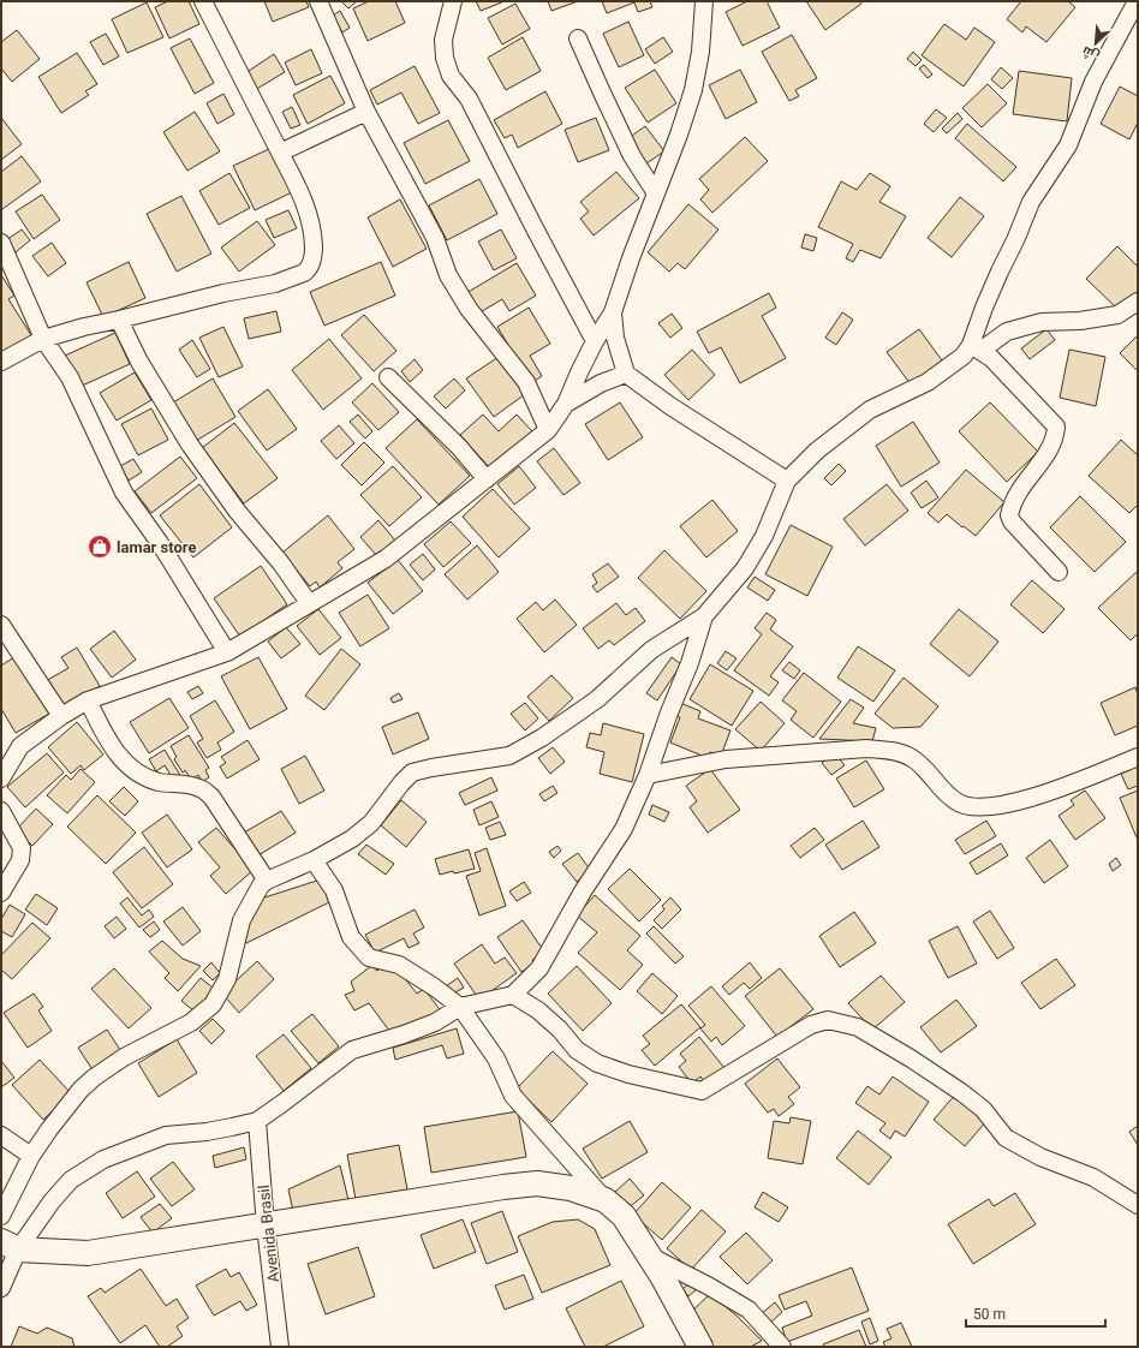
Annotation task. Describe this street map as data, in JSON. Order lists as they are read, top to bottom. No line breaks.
{"streets":{"street":["Avenida Brasil"]},"places":{"shop":["lamar store"]},"scale_bar":"50 m","north":"bottom left"}
